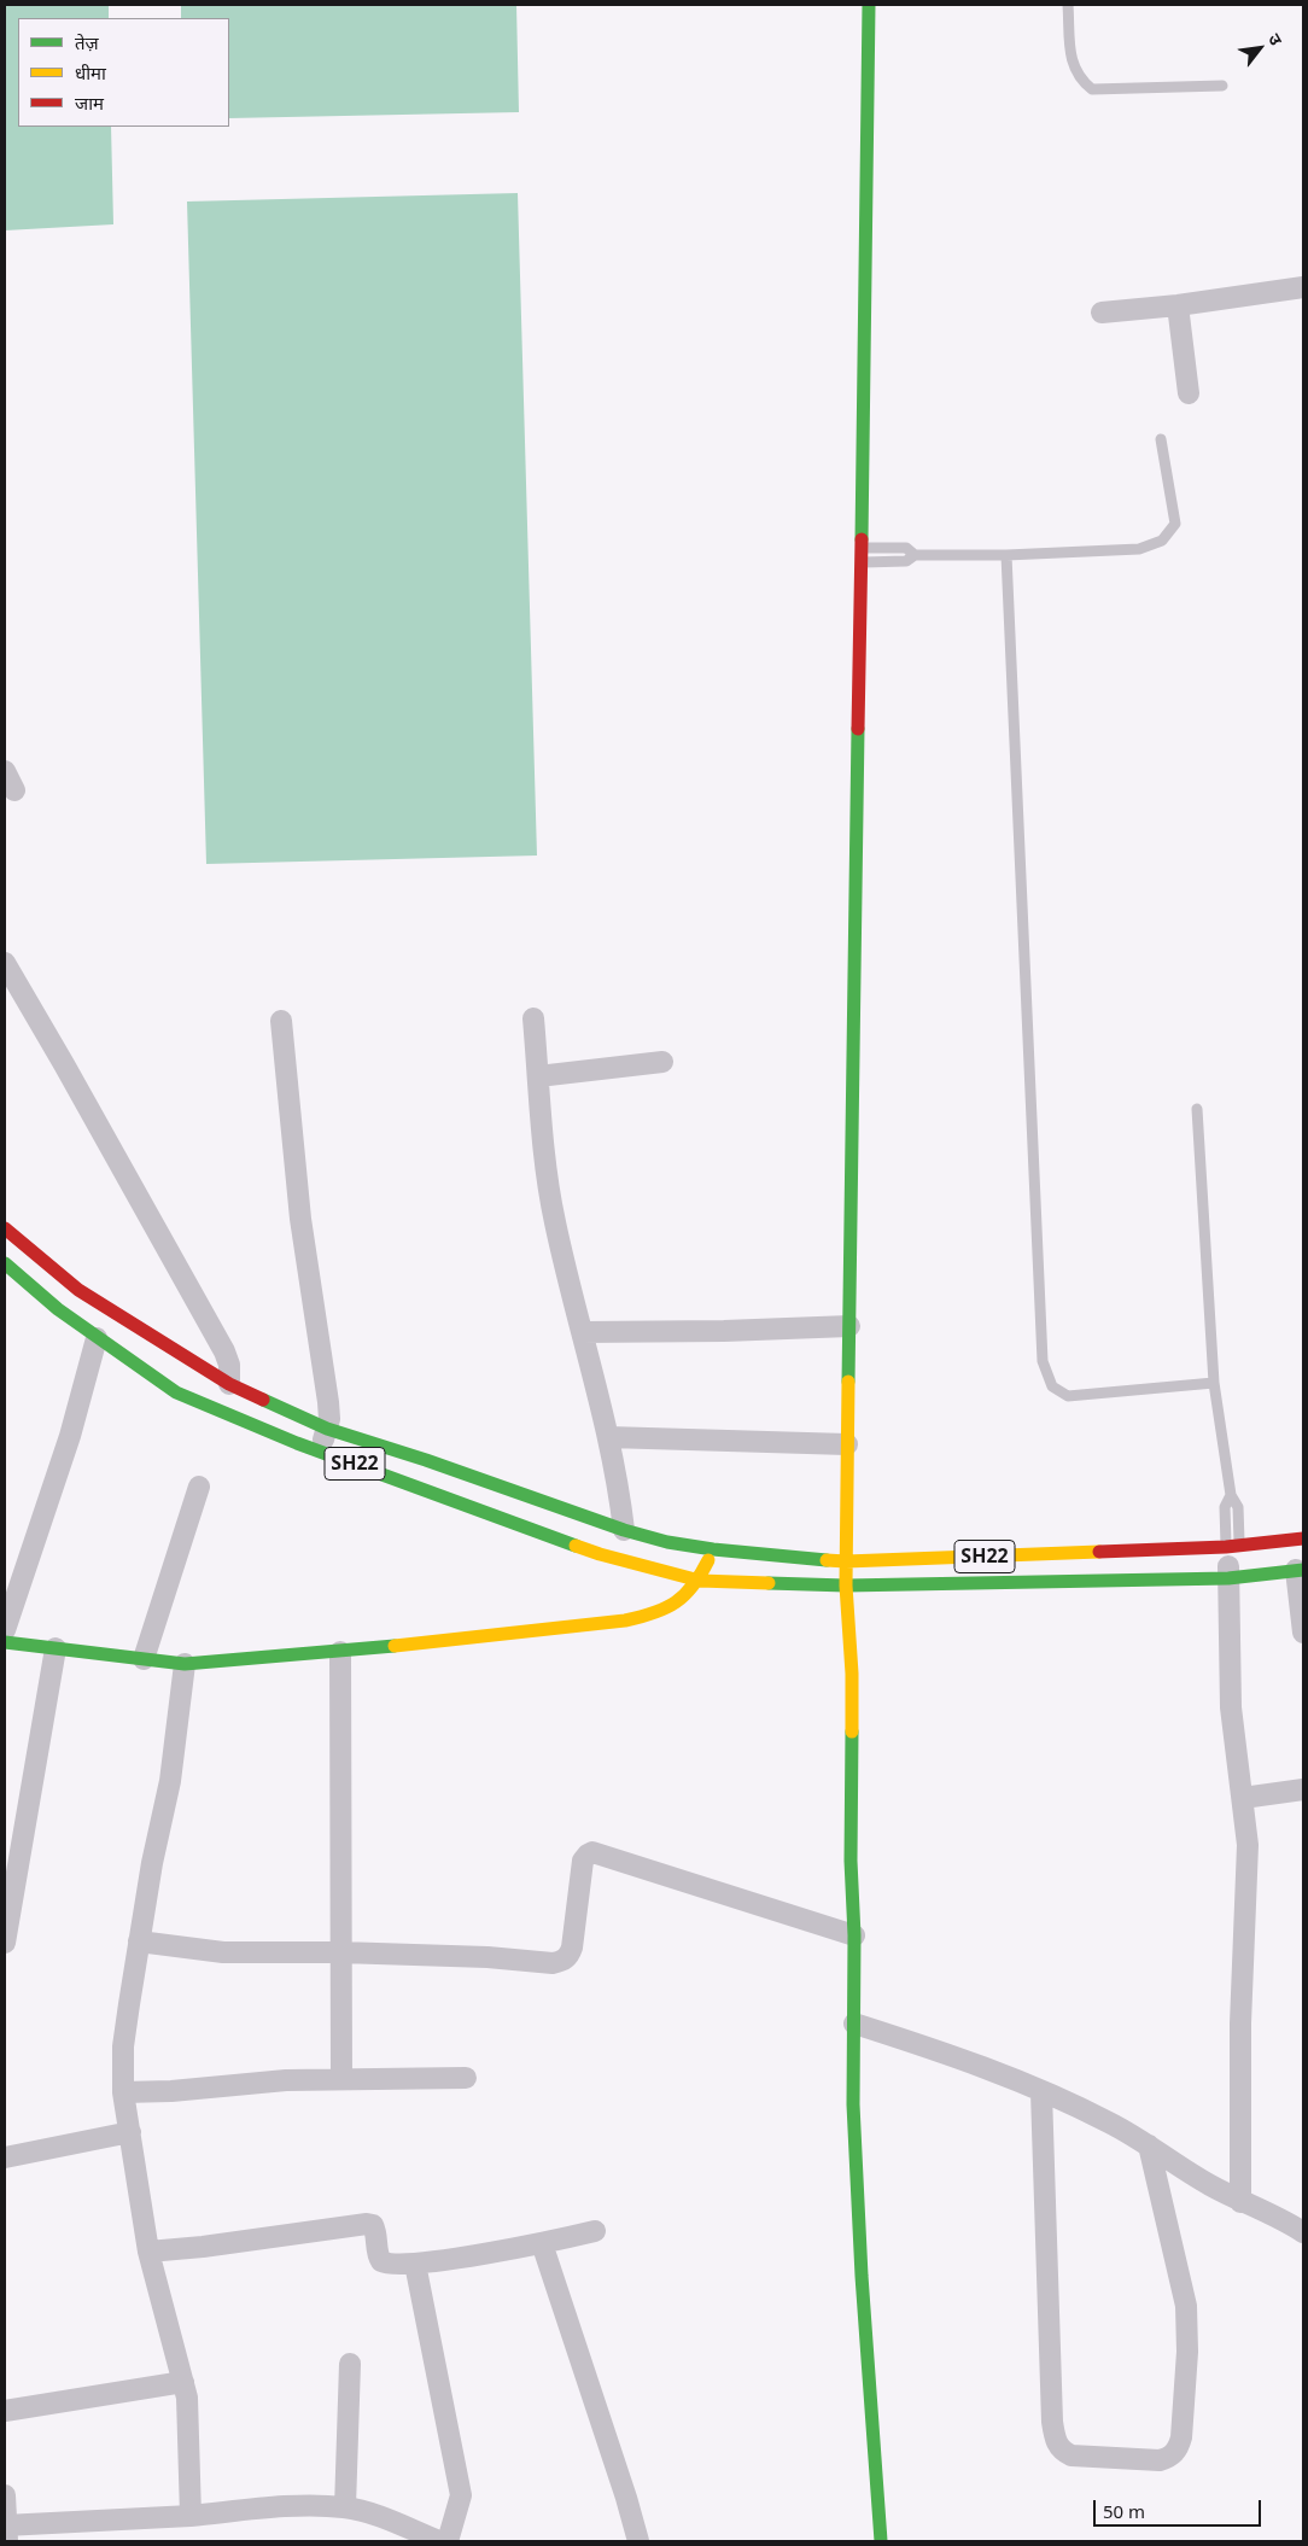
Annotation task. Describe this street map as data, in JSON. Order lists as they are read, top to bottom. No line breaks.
{"streets":{"main road":["SH22"]},"legend":["तेज़","धीमा","जाम"],"scale_bar":"50 m","north":"top right"}
